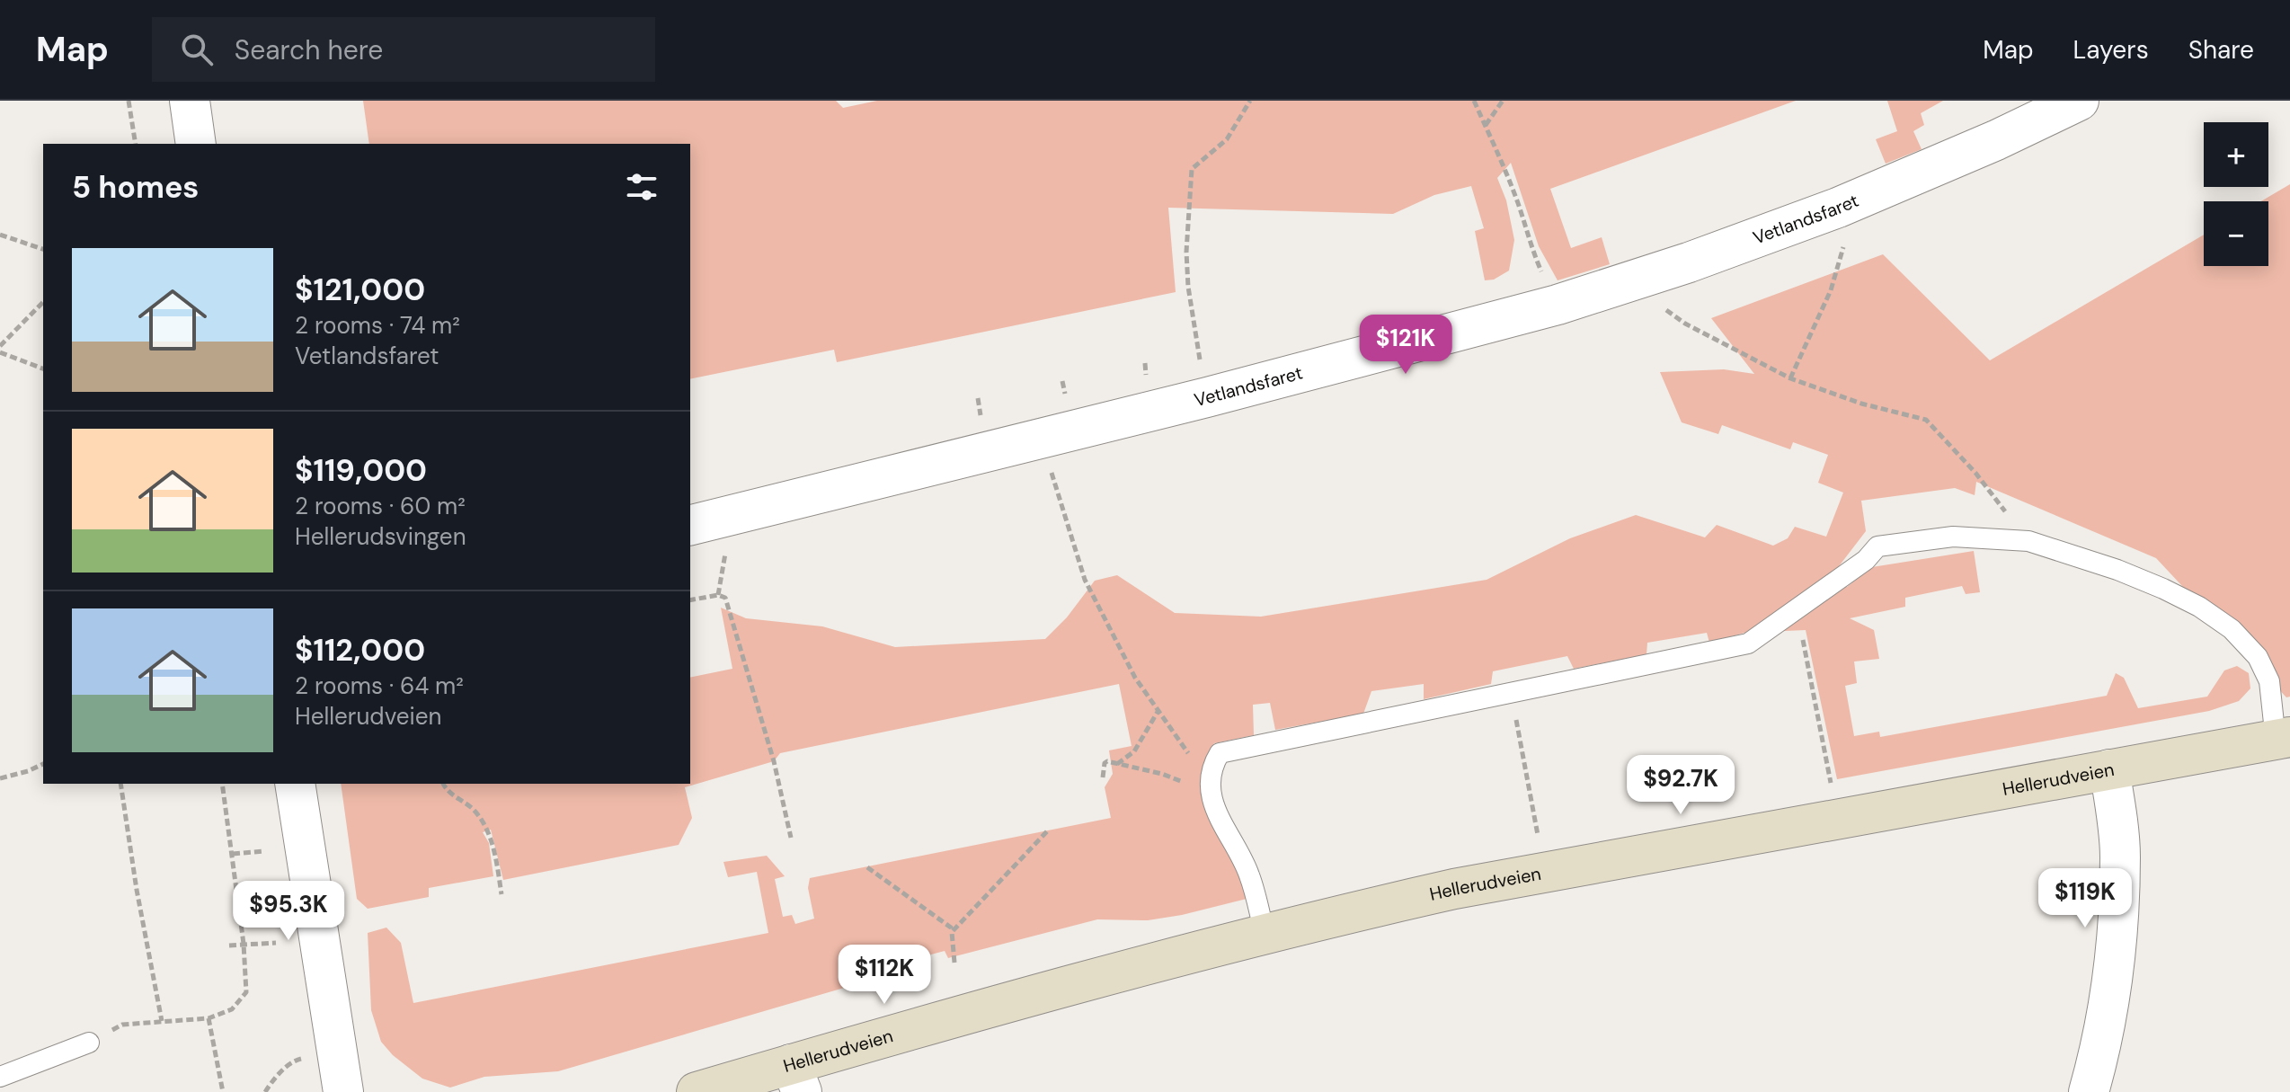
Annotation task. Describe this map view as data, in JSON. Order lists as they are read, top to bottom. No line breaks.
{"streets":{"main road":["Hellerudveien"],"street":["Vetlandsfaret"]},"page":{"header":"Map","search":"Search here","nav":["Map","Layers","Share"],"map_buttons":["+","−"],"heading":"5 homes","list":[{"name":"$121,000","note":"2 rooms · 74 m² · Vetlandsfaret"},{"name":"$119,000","note":"2 rooms · 60 m² · Hellerudsvingen"},{"name":"$112,000","note":"2 rooms · 64 m² · Hellerudveien"}],"price":["$121K","$92.7K","$119K","$95.3K","$112K"]}}
